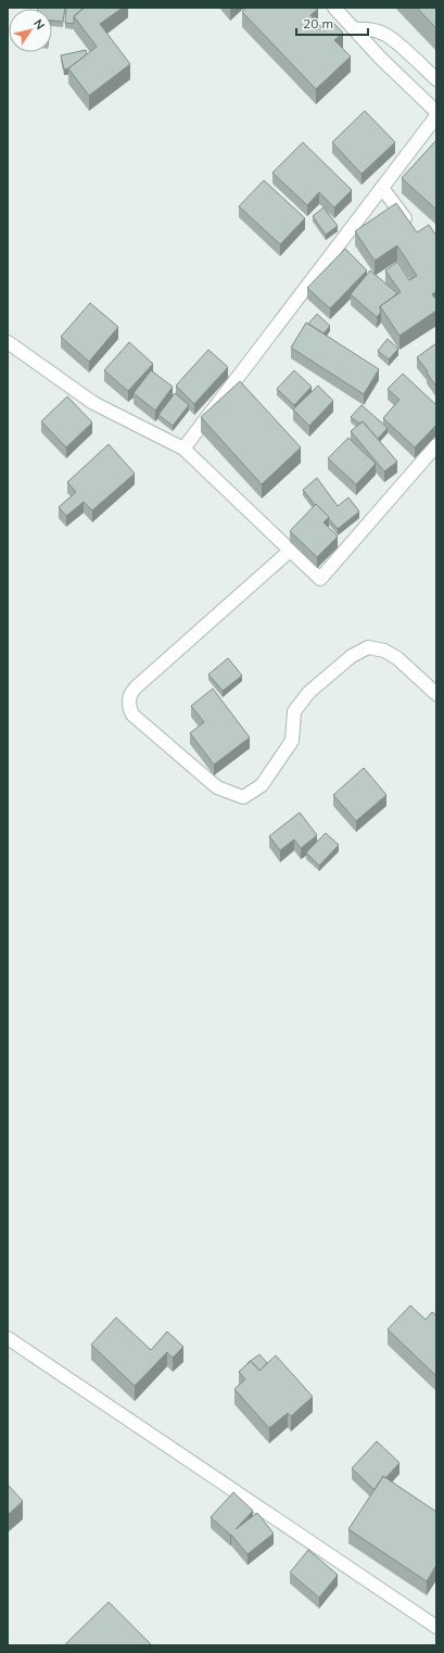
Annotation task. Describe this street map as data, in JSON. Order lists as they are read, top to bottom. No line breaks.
{"scale_bar":"20 m","north":"top right"}
